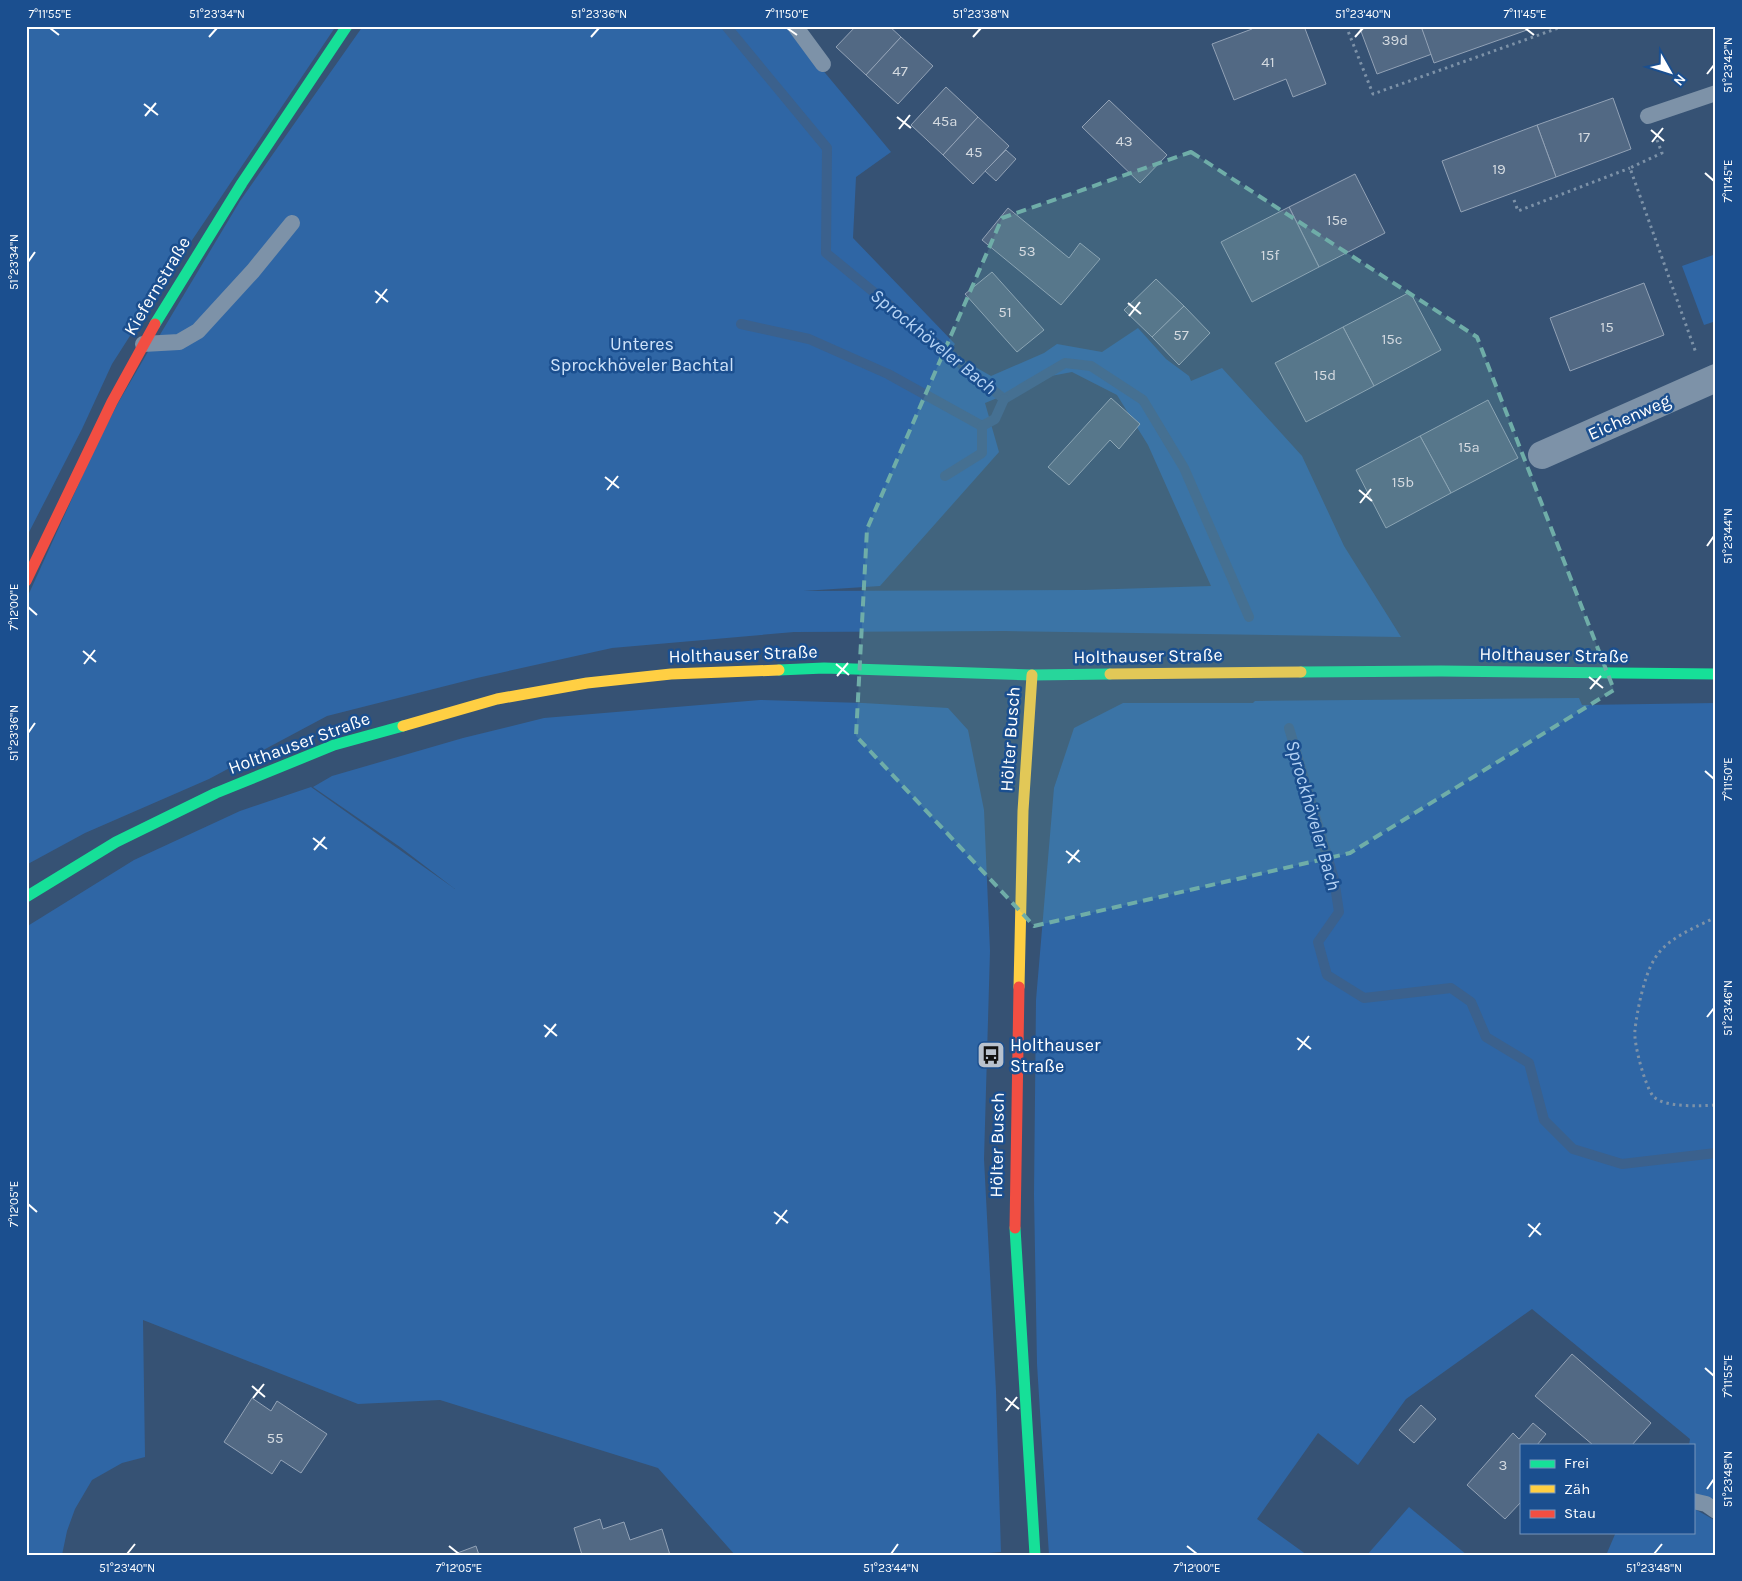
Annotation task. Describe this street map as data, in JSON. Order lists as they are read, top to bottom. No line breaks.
{"streets":{"street":["Kiefernstraße","Eichenweg","Holthauser Straße","Hölter Busch"]},"crossings":[["Holthauser Straße","Hölter Busch"]],"water":["Sprockhöveler Bach"],"parks":["Unteres Sprockhöveler Bachtal"],"places":{"bus stop":["Holthauser Straße"]},"house_numbers":["39d","41","47","45a","17","43","45","19","15e","53","15f","51","15","57","15c","15d","15a","15b","55","3"],"legend":["Frei","Zäh","Stau"],"north":"bottom right","coordinates":["7°11'55\"E","51°23'34\"N","51°23'36\"N","7°11'50\"E","51°23'38\"N","51°23'40\"N","7°11'45\"E","51°23'42\"N","51°23'44\"N","7°12'00\"E","51°23'46\"N","7°12'05\"E","51°23'48\"N"]}
